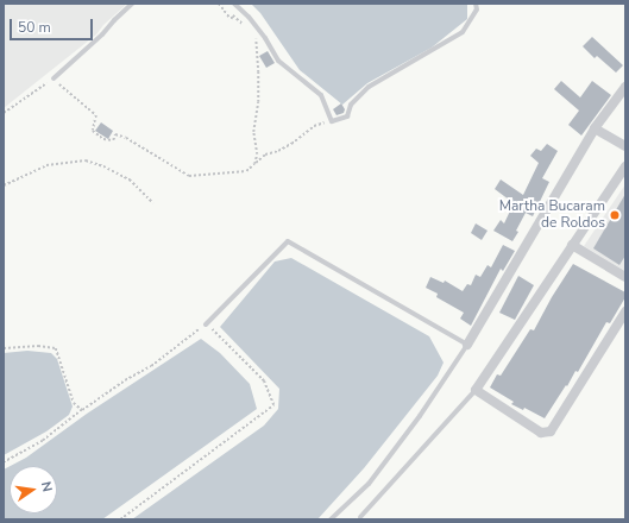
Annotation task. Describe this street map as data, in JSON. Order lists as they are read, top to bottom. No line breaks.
{"places":["Martha Bucaram de Roldos"],"scale_bar":"50 m","north":"right"}
